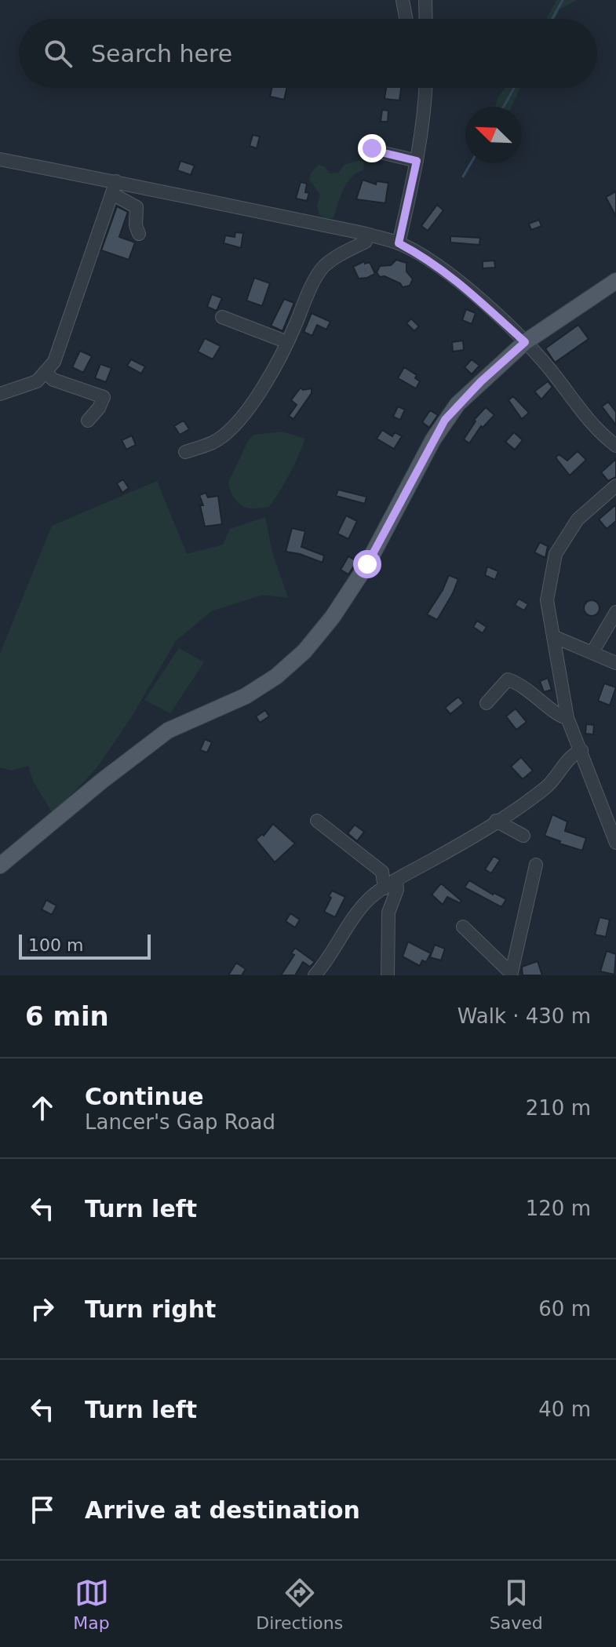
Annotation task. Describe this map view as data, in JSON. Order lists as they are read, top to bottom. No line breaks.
{"scale_bar":"100 m","north":"top left","page":{"search":"Search here","scale":"100 m","heading":["6 min","Walk · 430 m"],"list":[["Continue","Lancer's Gap Road","210 m"],["Turn left","120 m"],["Turn right","60 m"],["Turn left","40 m"],"Arrive at destination"],"nav":["Map","Directions","Saved"]}}
